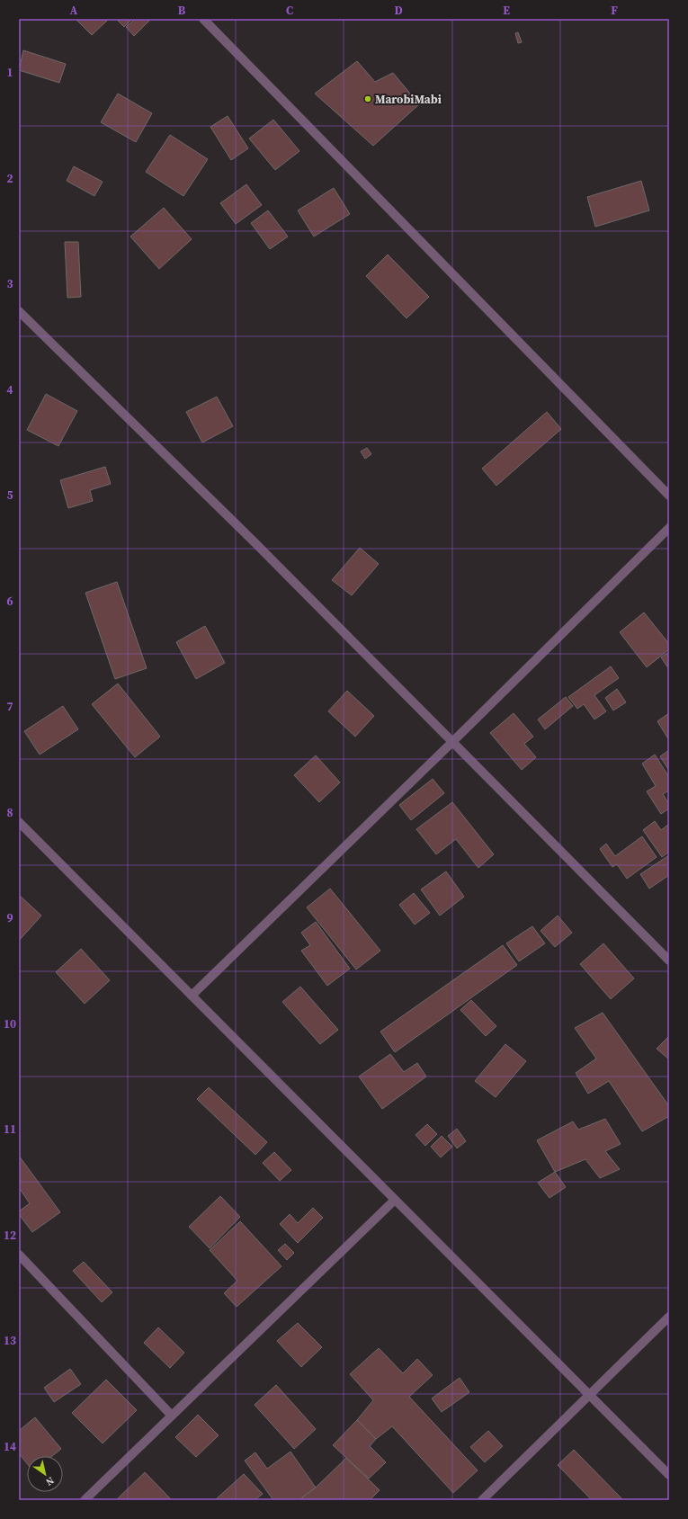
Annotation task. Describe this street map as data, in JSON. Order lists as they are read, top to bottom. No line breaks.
{"places":["MarobiMabi"],"north":"bottom right","grid":{"columns":["A","B","C","D","E","F"],"rows":["1","2","3","4","5","6","7","8","9","10","11","12","13","14"]}}
